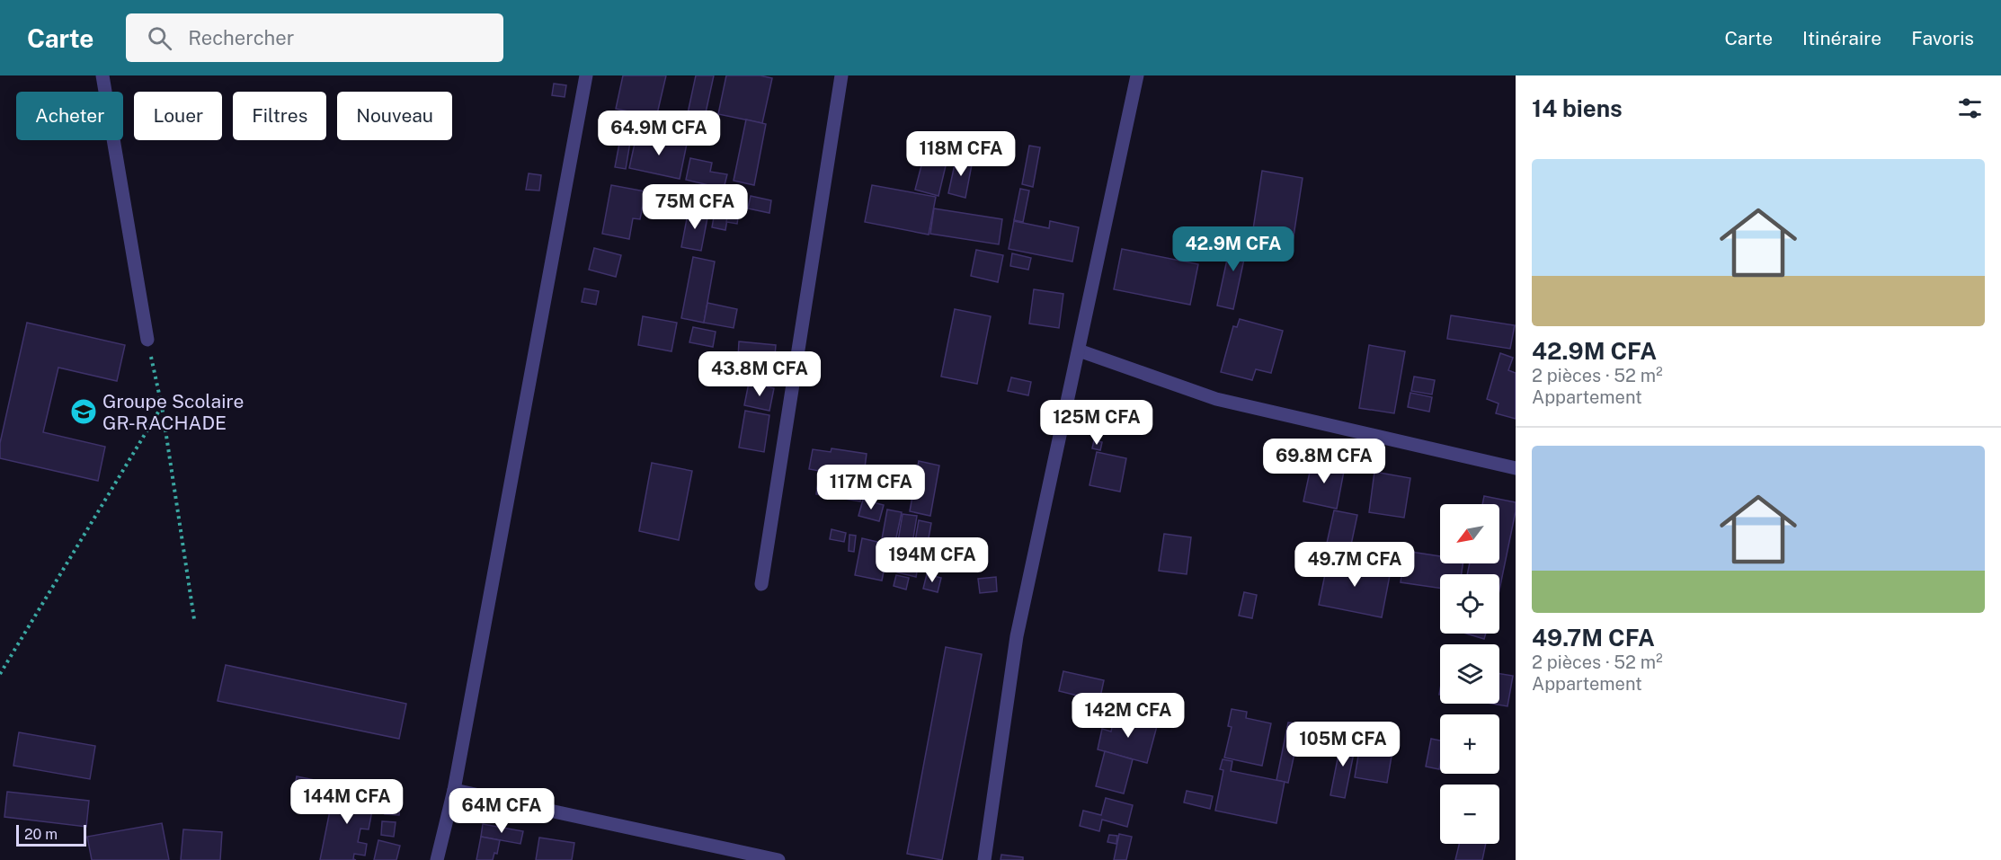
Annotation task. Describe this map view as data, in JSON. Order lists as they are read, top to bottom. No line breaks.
{"places":{"school or university":["Groupe Scolaire GR-RACHADE"]},"scale_bar":"20 m","north":"bottom left","page":{"header":"Carte","search":"Rechercher","nav":["Carte","Itinéraire","Favoris"],"heading":"14 biens","chip":["Acheter","Louer","Filtres","Nouveau"],"price":["64.9M CFA","118M CFA","75M CFA","42.9M CFA","43.8M CFA","125M CFA","69.8M CFA","117M CFA","194M CFA","49.7M CFA","142M CFA","105M CFA","144M CFA","64M CFA"],"list":[{"name":"42.9M CFA","note":"2 pièces · 52 m² · Appartement"},{"name":"49.7M CFA","note":"2 pièces · 52 m² · Appartement"}],"map_buttons":["+","−"],"scale":"20 m"}}
